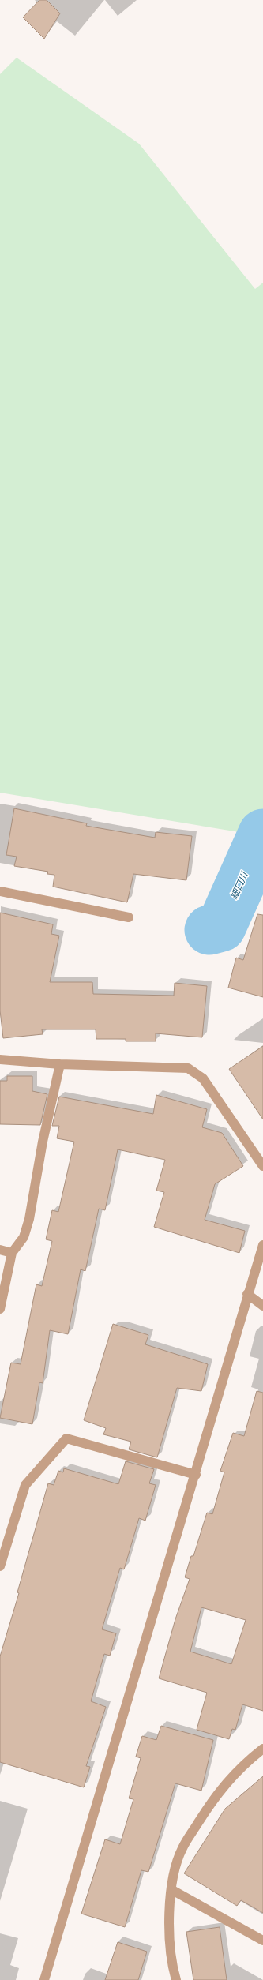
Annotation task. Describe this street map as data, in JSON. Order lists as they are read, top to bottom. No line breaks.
{"water":["細口川"]}
